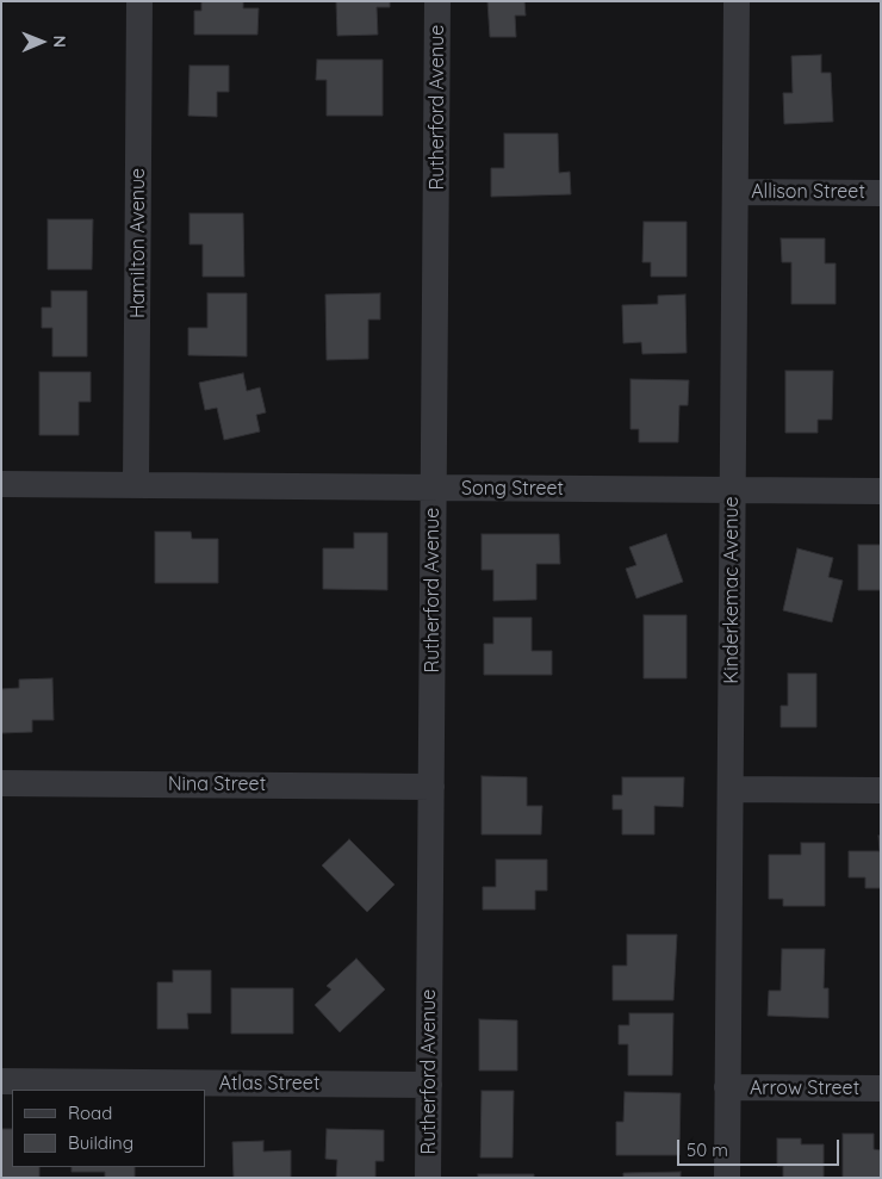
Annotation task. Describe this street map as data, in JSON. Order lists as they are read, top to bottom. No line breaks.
{"streets":{"street":["Rutherford Avenue","Allison Street","Hamilton Avenue","Song Street","Kinderkemac Avenue","Nina Street","Atlas Street","Arrow Street"]},"crossings":[["Rutherford Avenue","Song Street"],["Rutherford Avenue","Nina Street"],["Rutherford Avenue","Atlas Street"],["Allison Street","Kinderkemac Avenue"],["Hamilton Avenue","Song Street"],["Song Street","Kinderkemac Avenue"],["Kinderkemac Avenue","Arrow Street"]],"legend":["Road","Building"],"scale_bar":"50 m","north":"right"}
